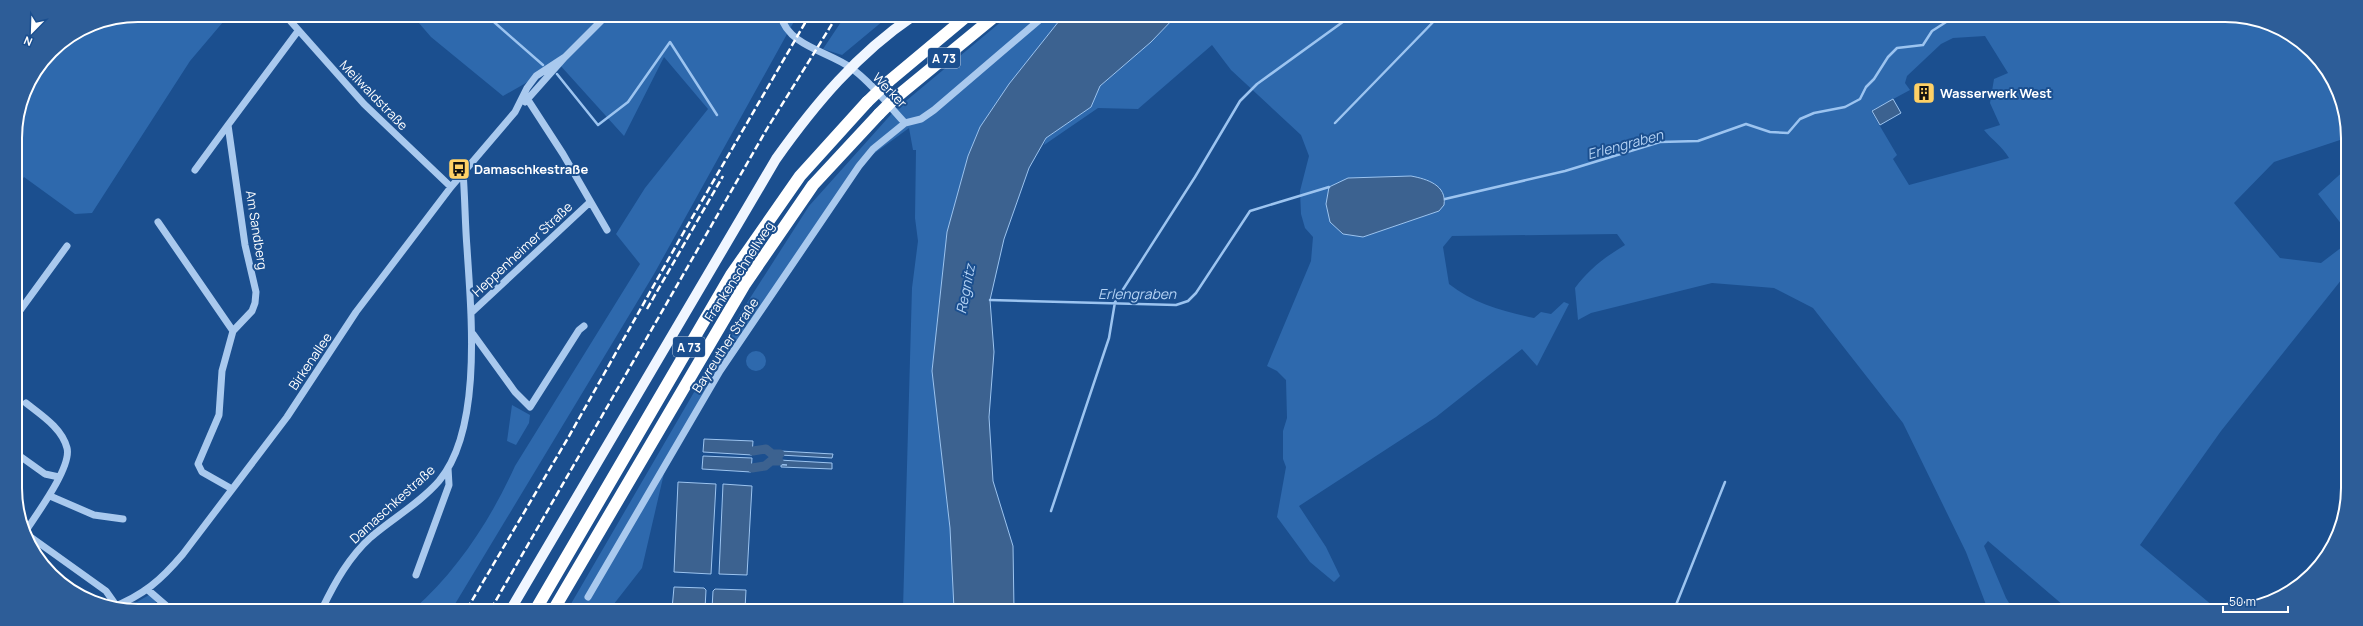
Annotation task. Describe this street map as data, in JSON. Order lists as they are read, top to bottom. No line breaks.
{"streets":{"highway":["A 73","Frankenschnellweg"],"street":["Werker","Meilwaldstraße","Am Sandberg","Heppenheimer Straße","Bayreuther Straße","Birkenallee","Damaschkestraße"]},"crossings":[["Werker","Bayreuther Straße"],["Meilwaldstraße","Birkenallee"],["Am Sandberg","Birkenallee"],["Heppenheimer Straße","Birkenallee"],["Heppenheimer Straße","Damaschkestraße"],["Birkenallee","Damaschkestraße"]],"water":["Erlengraben","Regnitz"],"places":{"building":["Wasserwerk West"],"bus stop":["Damaschkestraße"]},"scale_bar":"50 m","north":"bottom left"}
